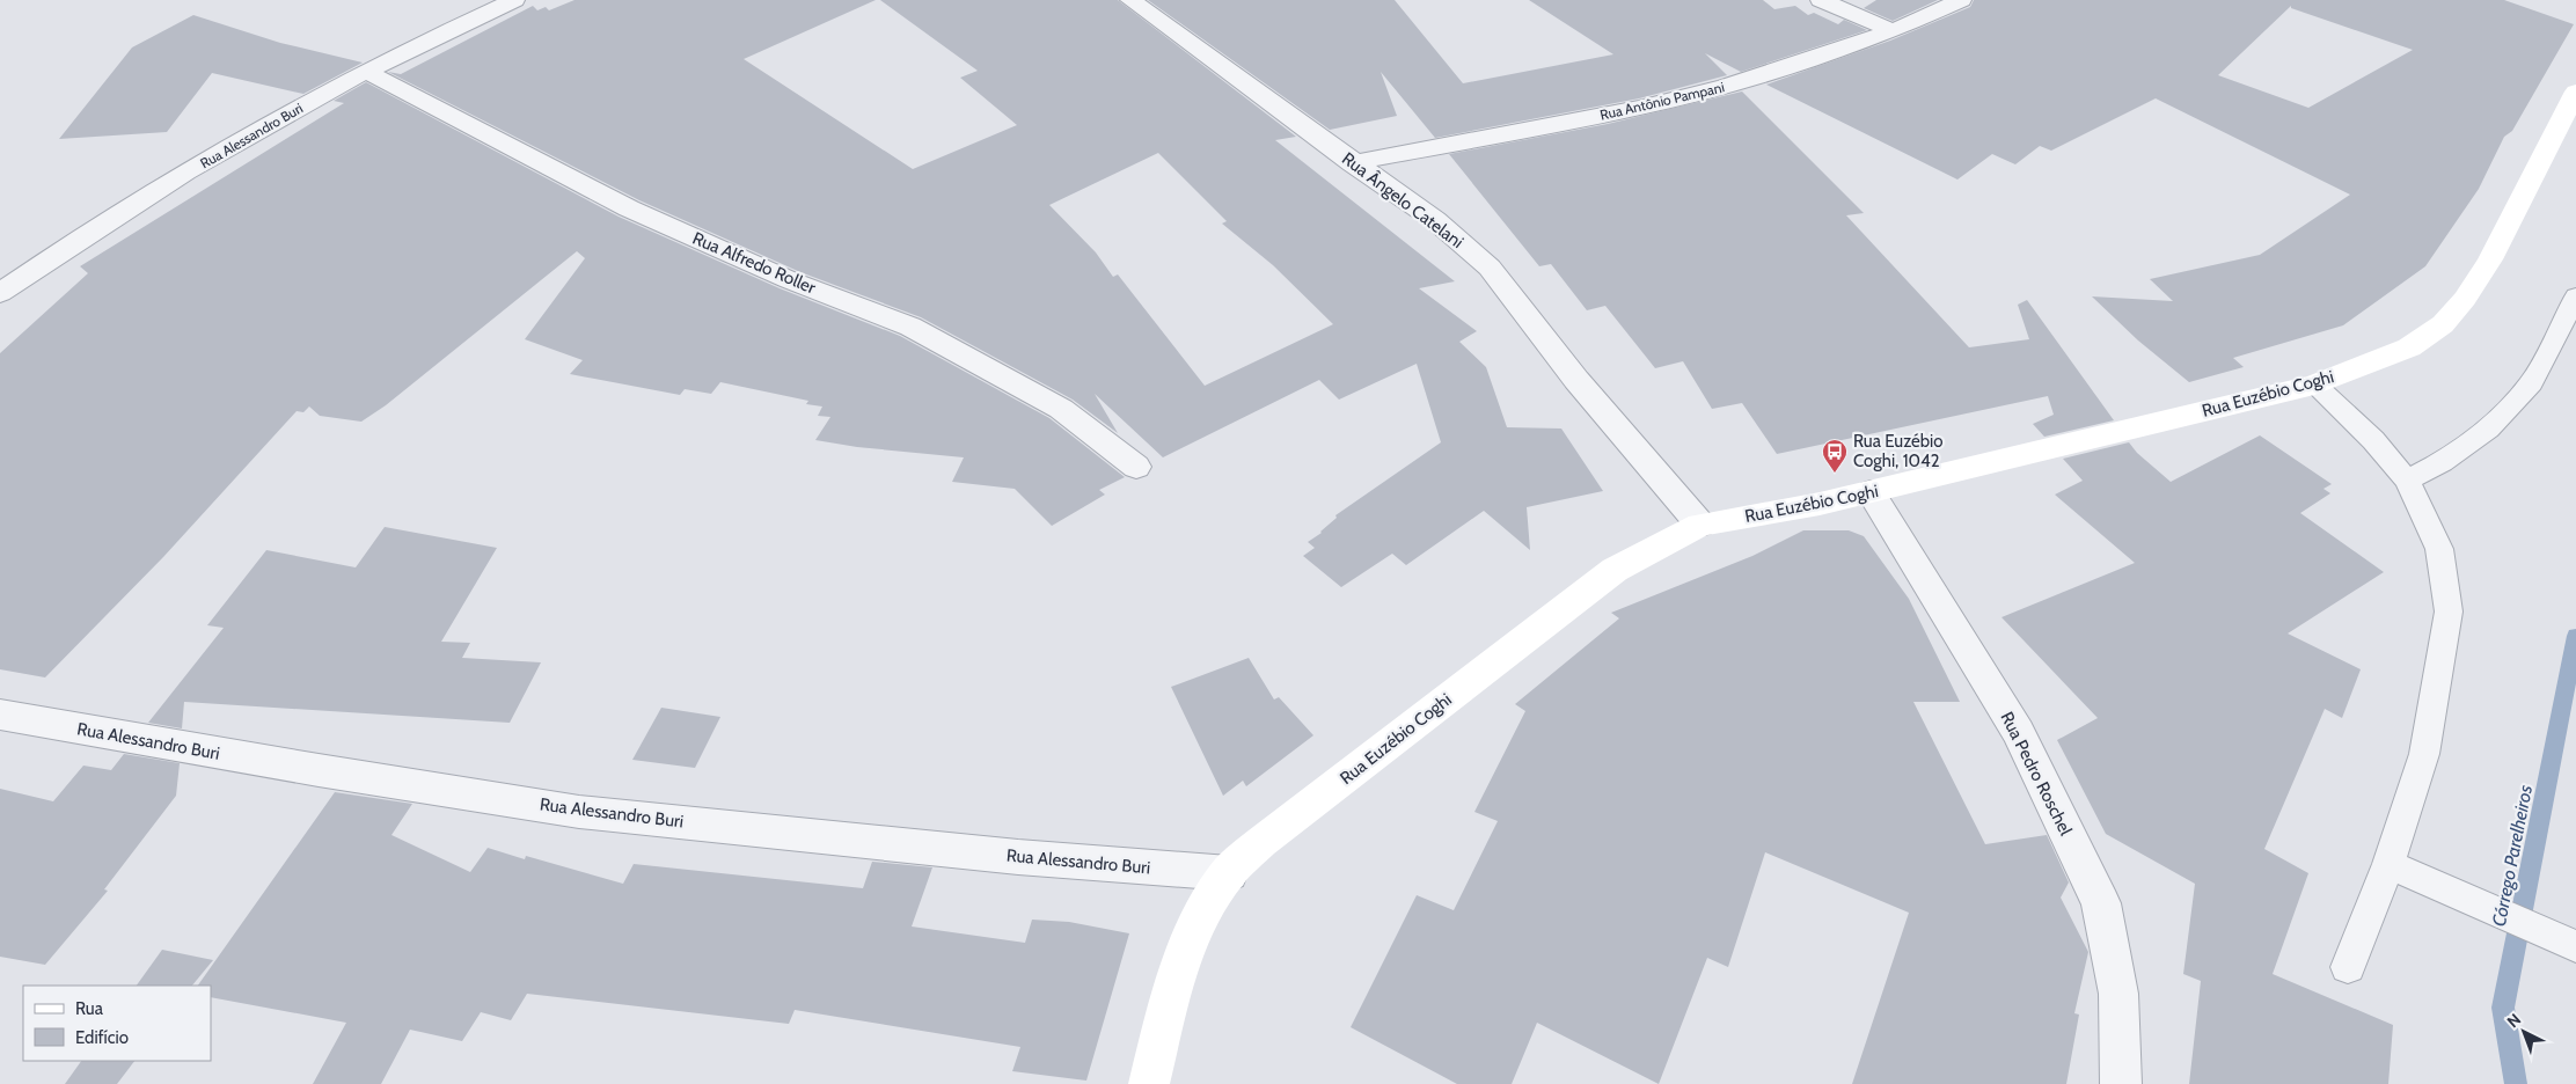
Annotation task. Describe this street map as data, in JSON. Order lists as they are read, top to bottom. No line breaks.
{"streets":{"main road":["Rua Euzébio Coghi"],"street":["Rua Antônio Pampani","Rua Alessandro Buri","Rua Ângelo Catelani","Rua Alfredo Roller","Rua Pedro Roschel"]},"crossings":[["Rua Antônio Pampani","Rua Ângelo Catelani"],["Rua Alessandro Buri","Rua Alfredo Roller"],["Rua Alessandro Buri","Rua Euzébio Coghi"],["Rua Ângelo Catelani","Rua Euzébio Coghi"],["Rua Euzébio Coghi","Rua Pedro Roschel"]],"water":["Córrego Parelheiros"],"places":{"bus stop":["Rua Euzébio Coghi, 1042"]},"legend":["Rua","Edifício"],"north":"top left"}
